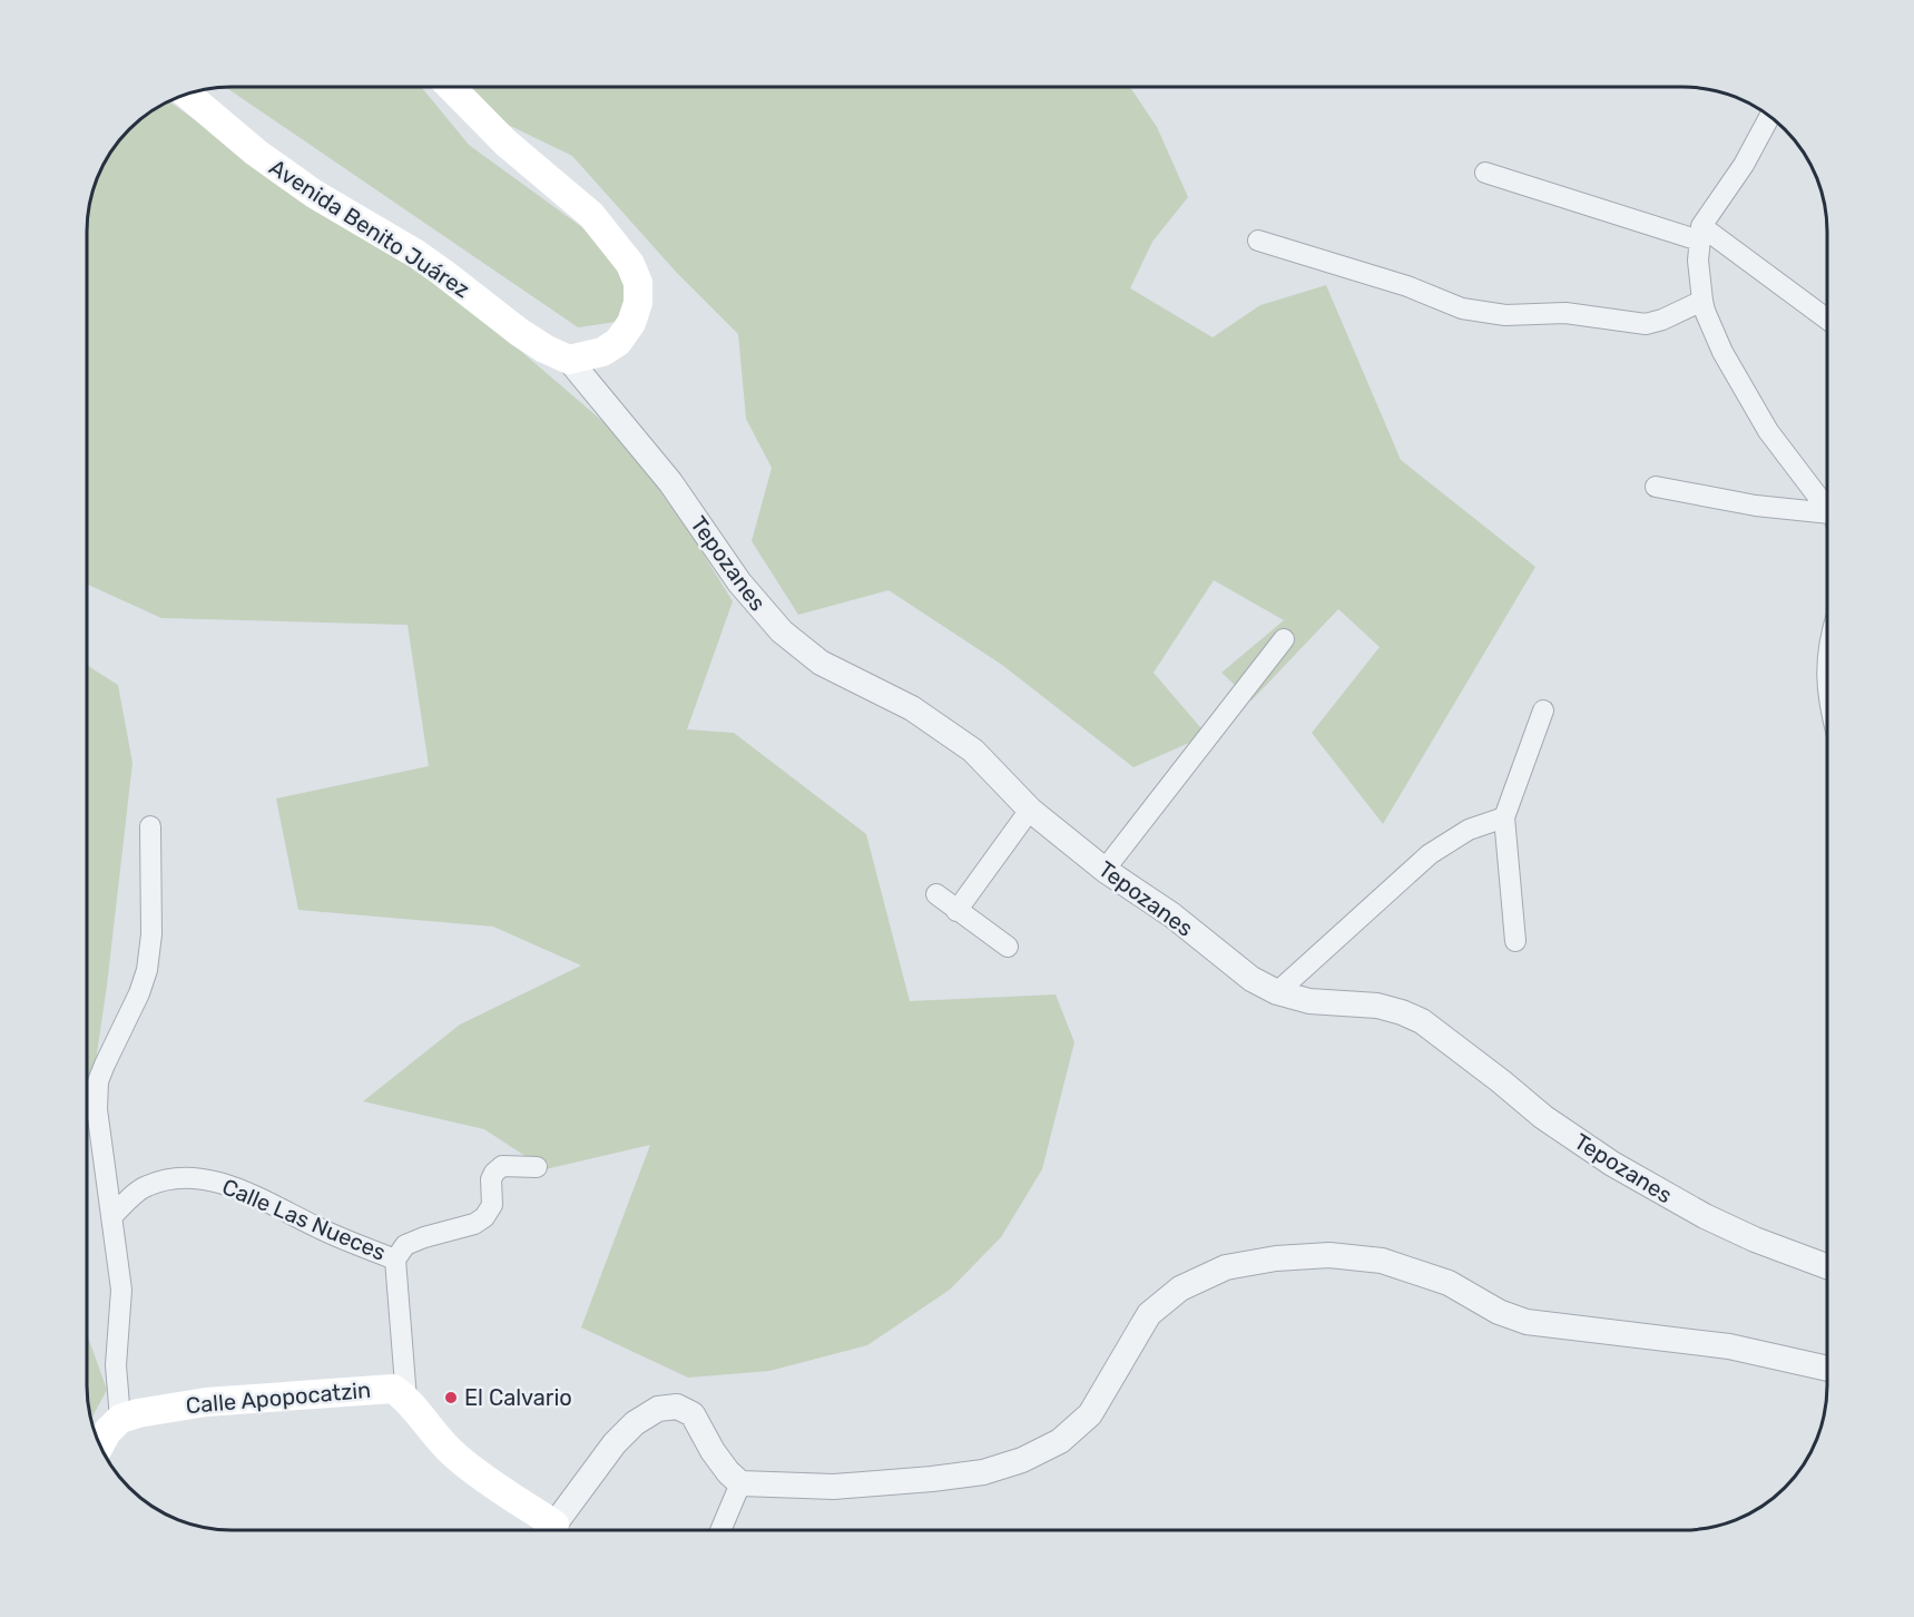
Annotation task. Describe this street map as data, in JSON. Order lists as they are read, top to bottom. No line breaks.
{"streets":{"main road":["Avenida Benito Juárez","Calle Apopocatzin"],"street":["Tepozanes","Calle Las Nueces"]},"crossings":[["Avenida Benito Juárez","Tepozanes"]],"places":["El Calvario"]}
